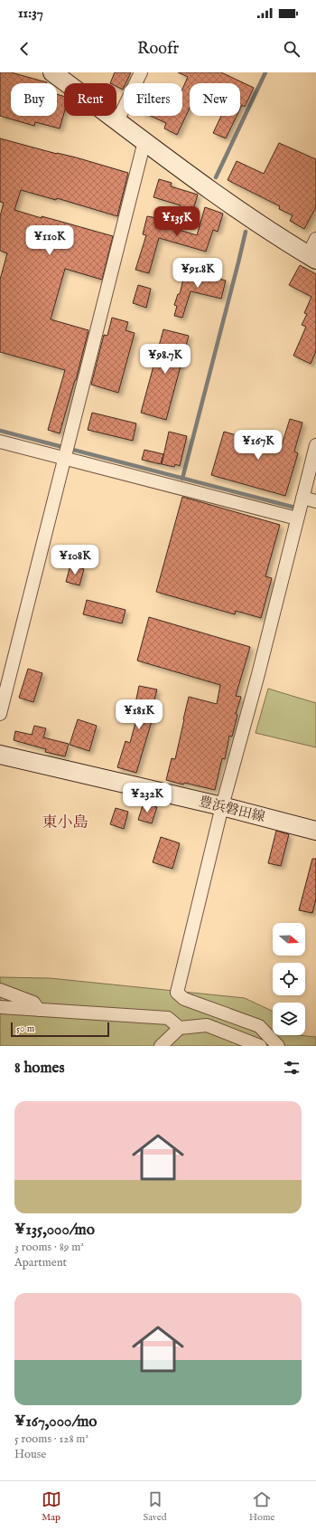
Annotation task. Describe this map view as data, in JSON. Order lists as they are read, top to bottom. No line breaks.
{"streets":{"main road":["豊浜磐田線"]},"districts":["東小島"],"scale_bar":"50 m","north":"right","page":{"status":"11:37","header":"Roofr","chip":["Buy","Rent","Filters","New"],"price":["¥135K","¥110K","¥91.8K","¥98.7K","¥167K","¥108K","¥181K","¥232K"],"scale":"50 m","heading":"8 homes","list":[{"name":"¥135,000/mo","note":"3 rooms · 89 m² · Apartment"},{"name":"¥167,000/mo","note":"5 rooms · 128 m² · House"}],"tabs":["Map","Saved","Home"]}}
